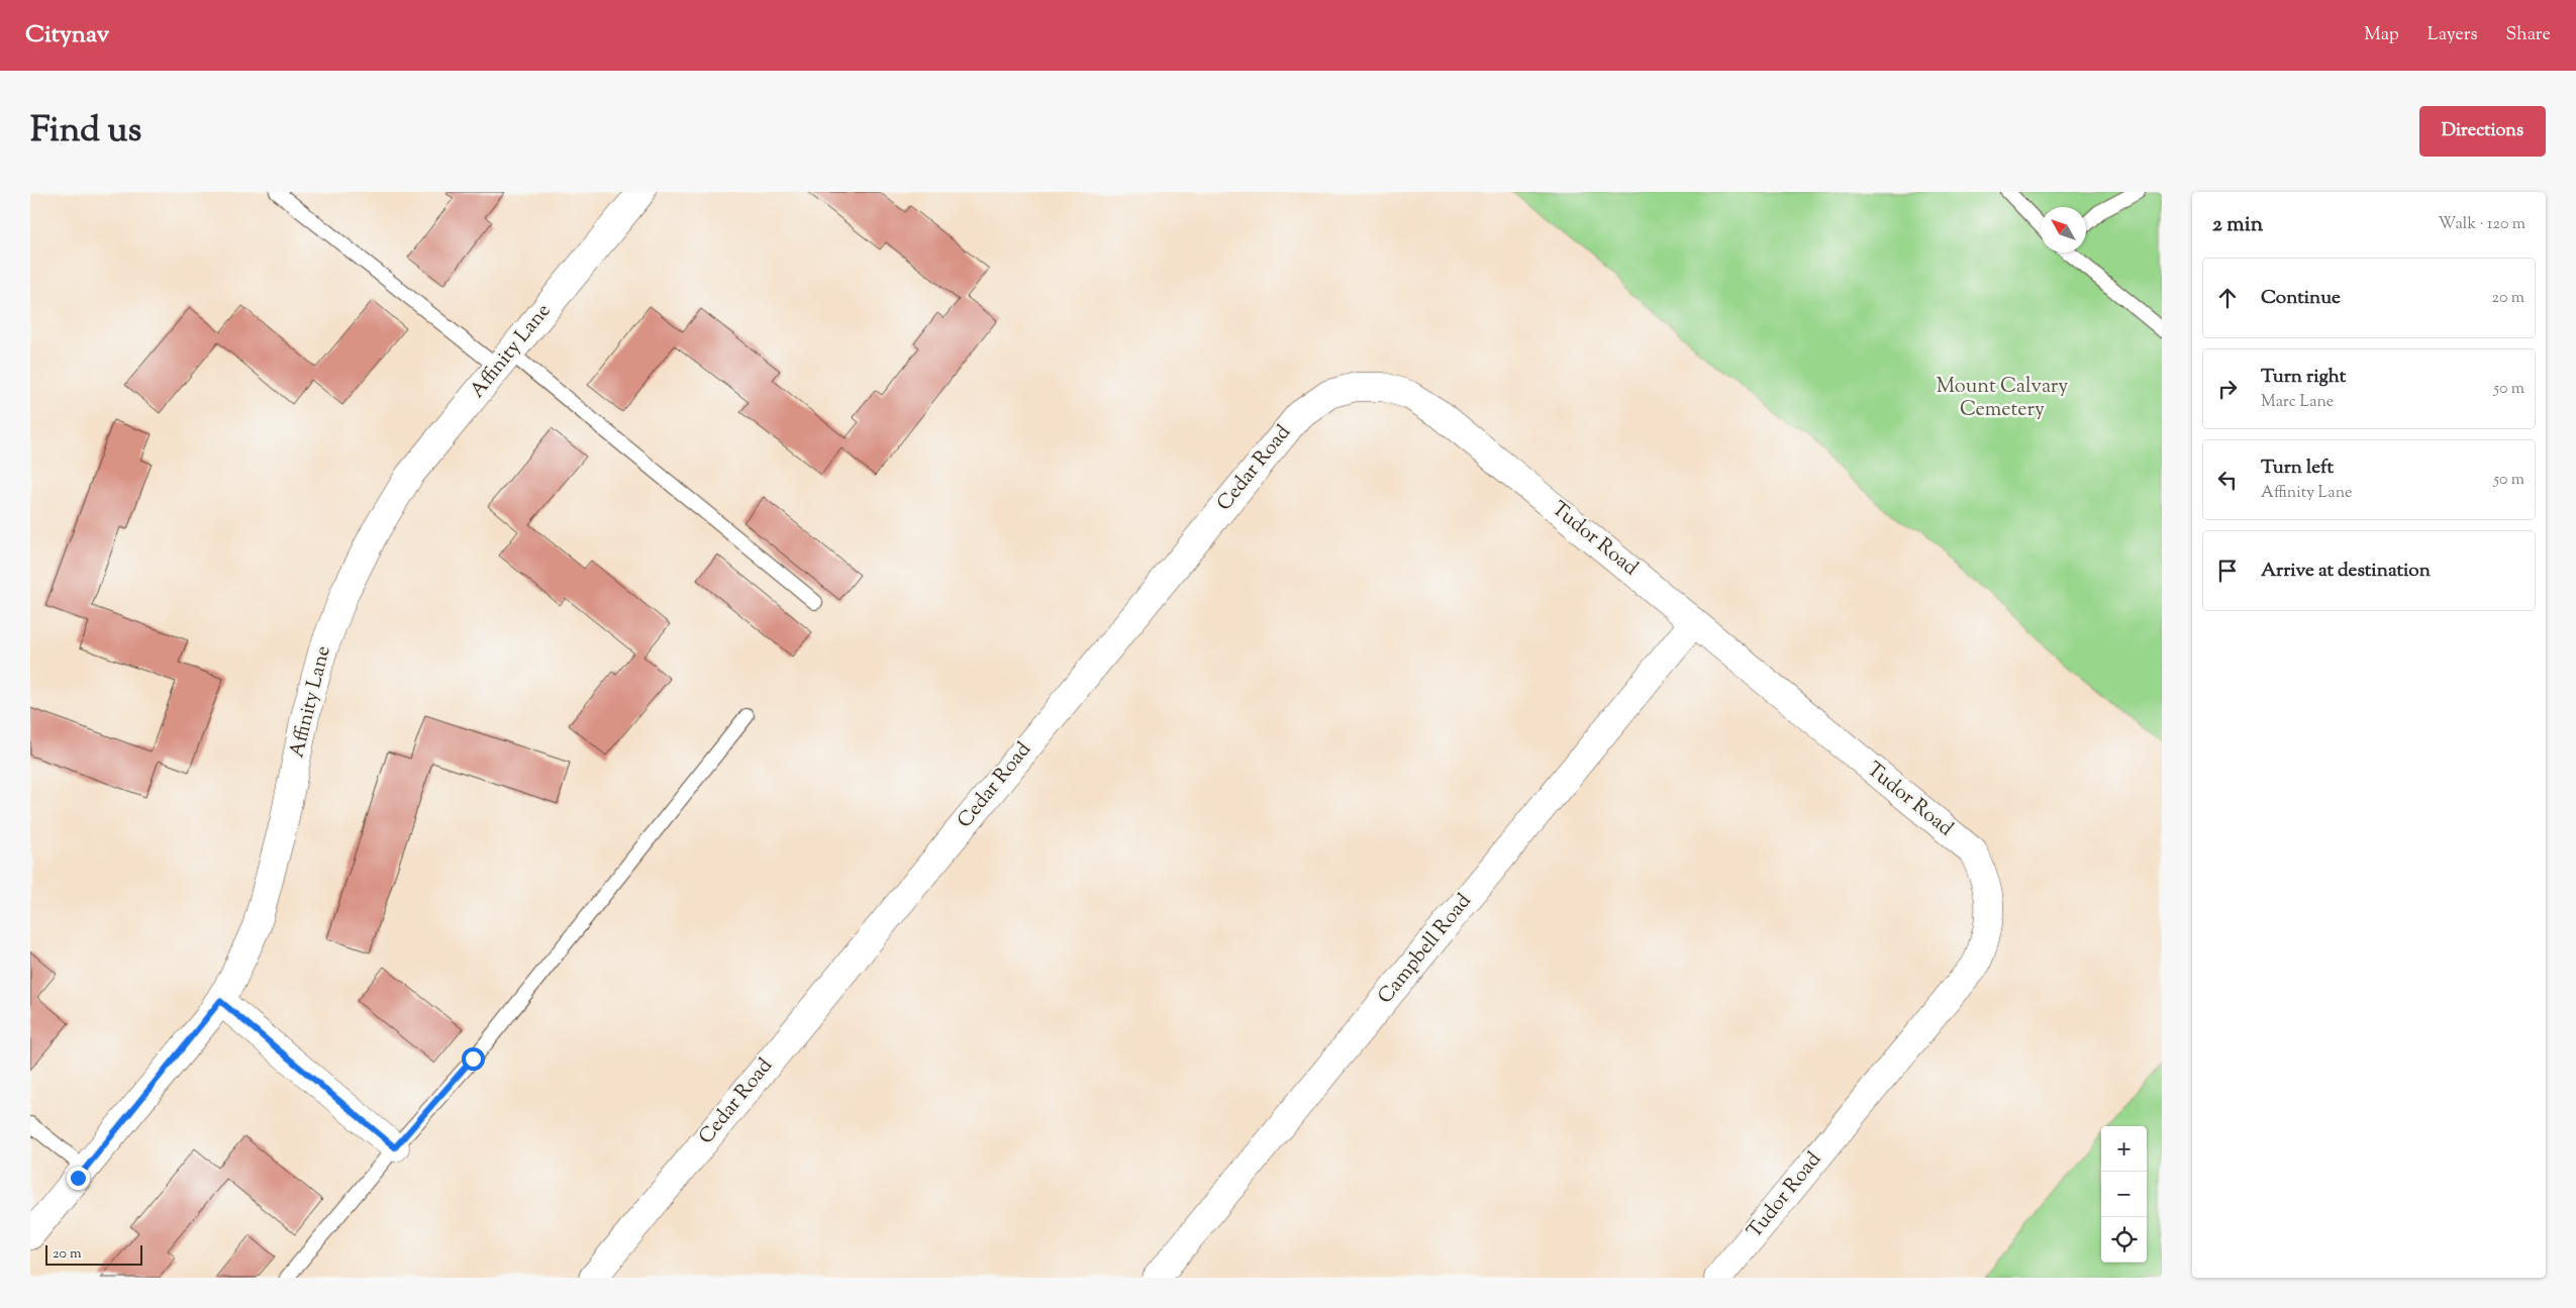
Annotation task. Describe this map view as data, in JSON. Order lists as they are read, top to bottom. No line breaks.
{"streets":{"street":["Affinity Lane","Cedar Road","Tudor Road","Campbell Road"]},"crossings":[["Cedar Road","Tudor Road"],["Tudor Road","Campbell Road"]],"parks":["Mount Calvary Cemetery"],"scale_bar":"20 m","north":"top left","page":{"header":"Citynav","nav":["Map","Layers","Share"],"title":"Find us","buttons":"Directions","heading":["2 min","Walk · 120 m"],"list":[["Continue","20 m"],["Turn right","Marc Lane","50 m"],["Turn left","Affinity Lane","50 m"],"Arrive at destination"],"map_buttons":["+","−"],"scale":"20 m"}}
